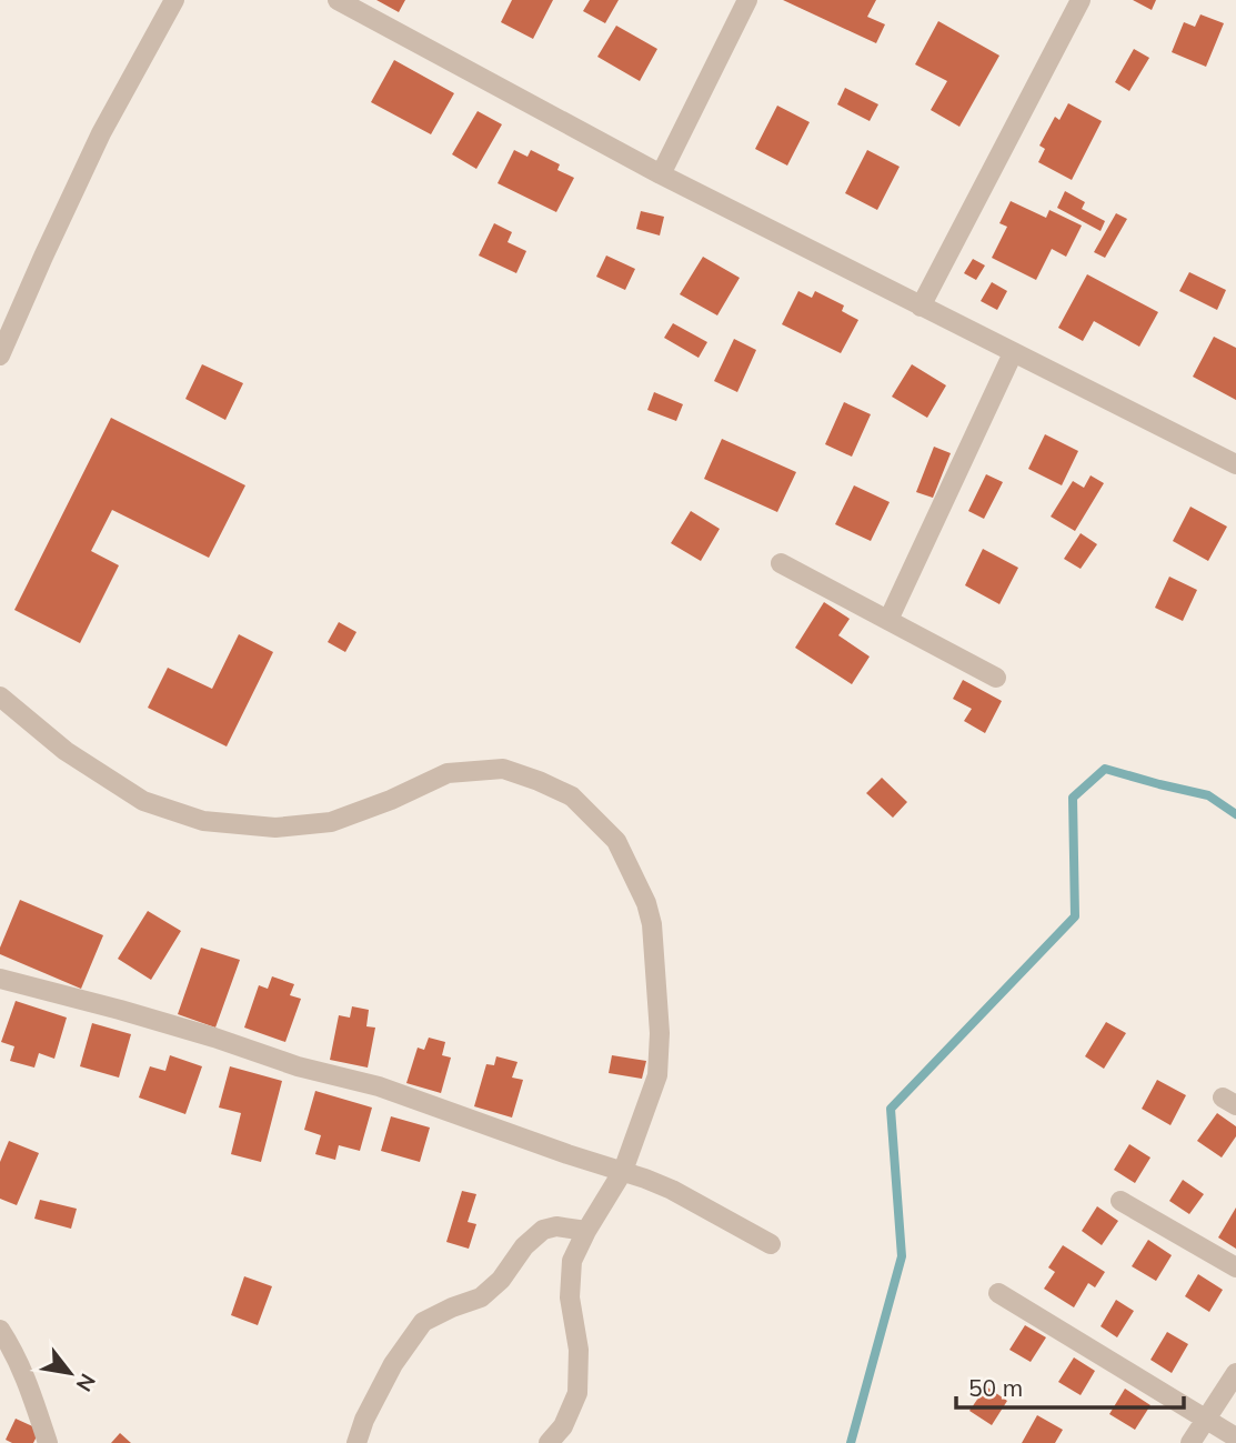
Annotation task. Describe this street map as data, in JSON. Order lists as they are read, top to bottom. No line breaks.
{"scale_bar":"50 m","north":"bottom right"}
